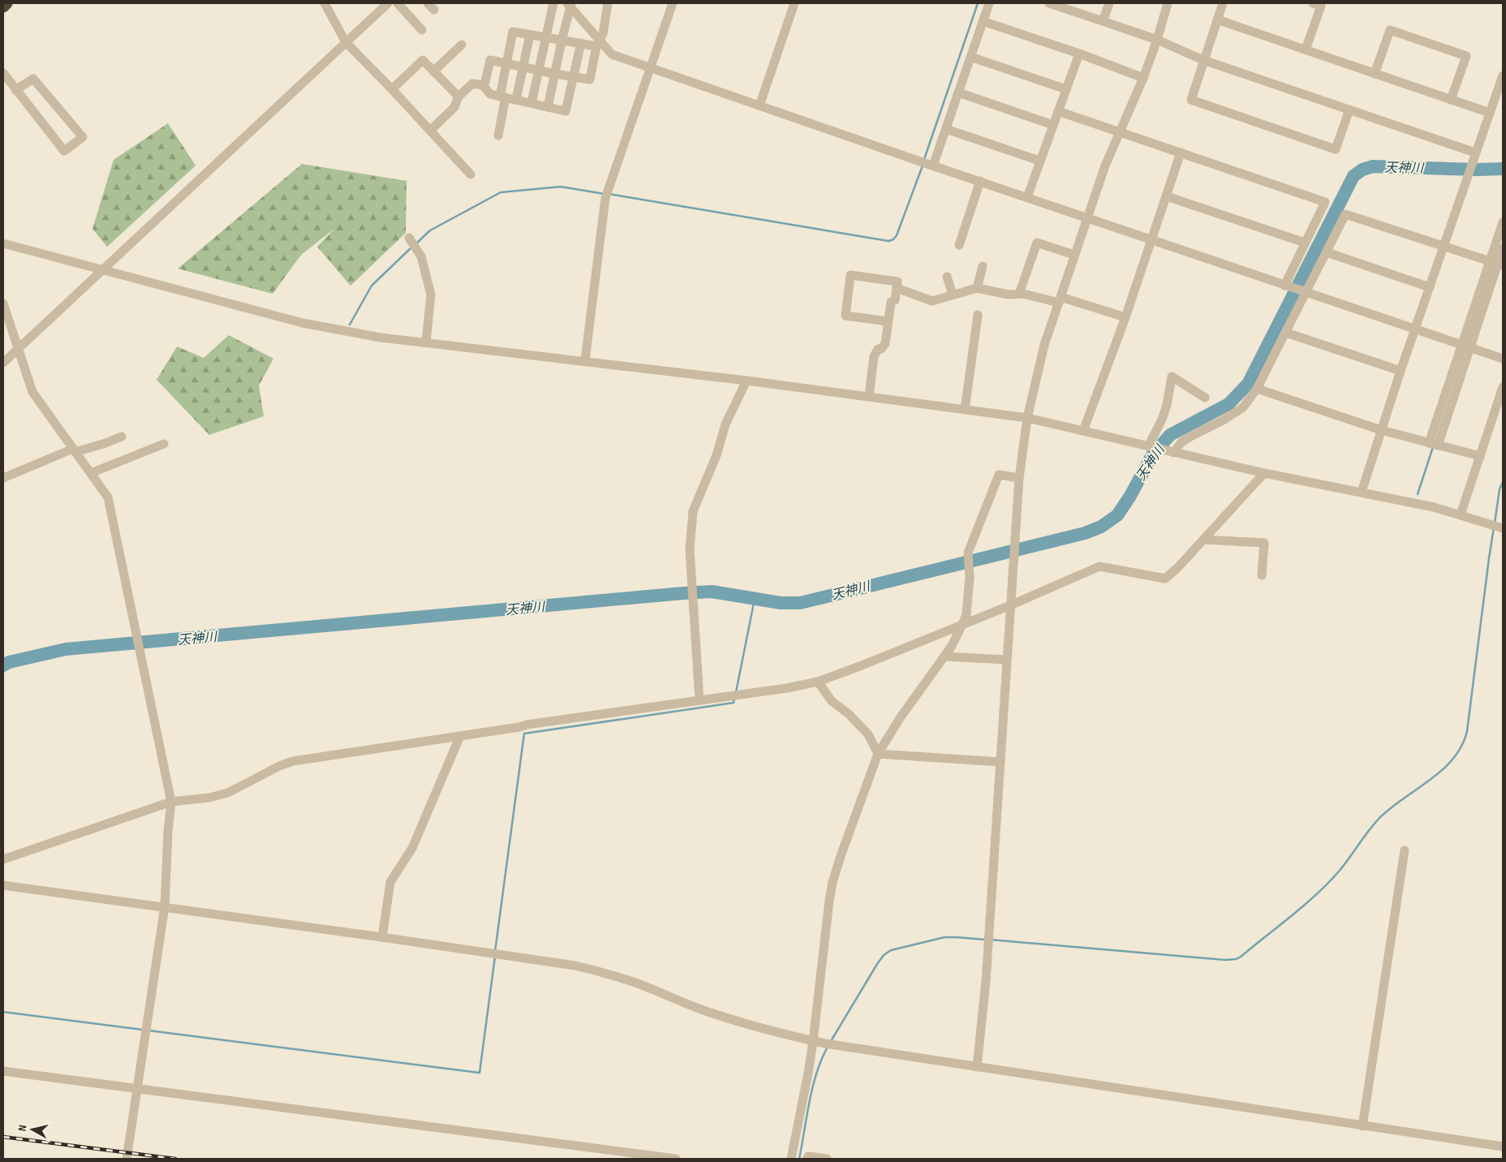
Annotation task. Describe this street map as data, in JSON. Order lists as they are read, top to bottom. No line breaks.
{"water":["天神川"],"north":"left"}
